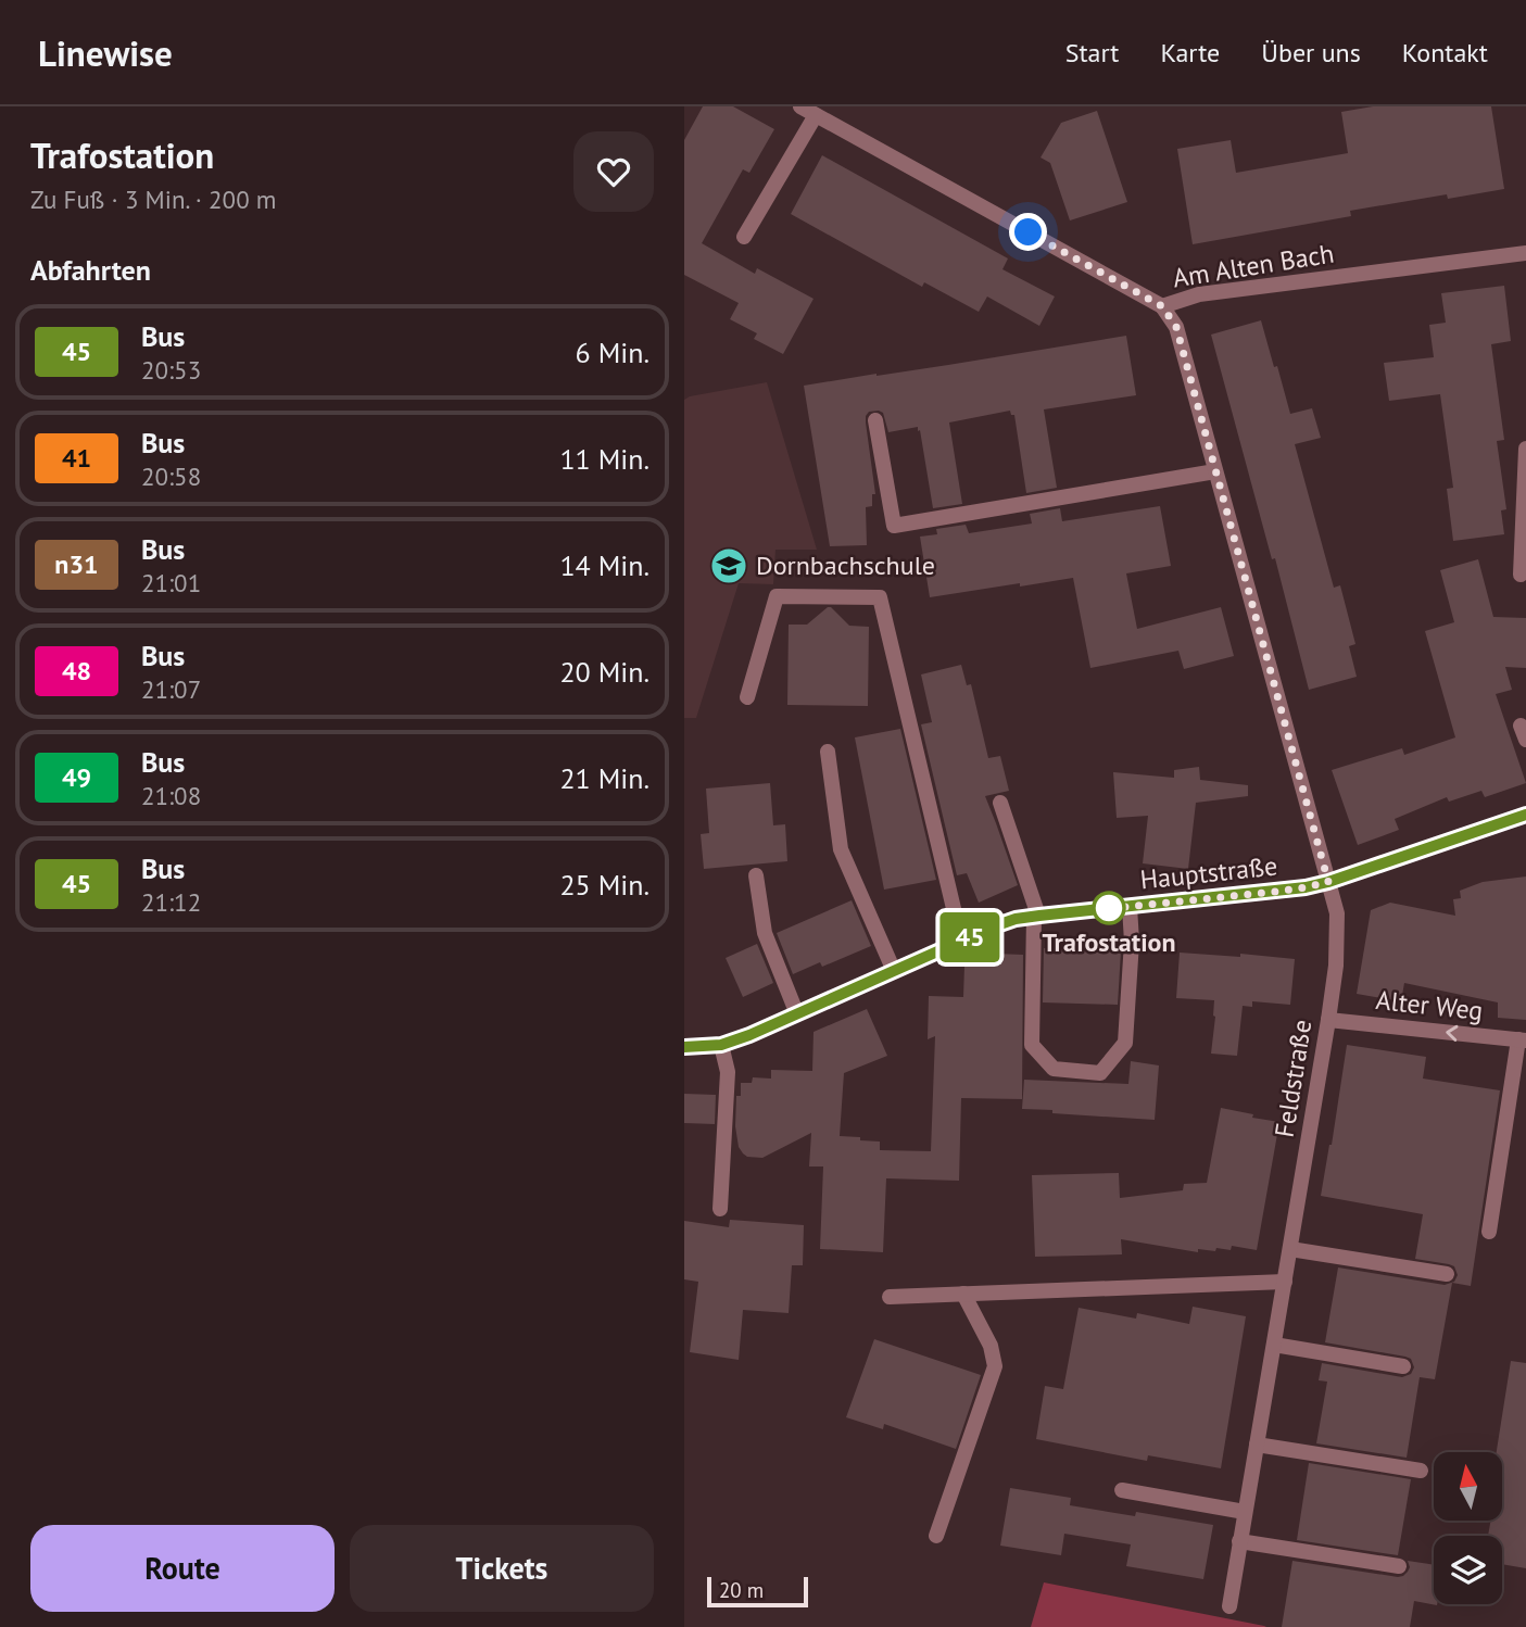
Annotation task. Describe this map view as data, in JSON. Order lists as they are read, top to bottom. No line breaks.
{"streets":{"street":["Am Alten Bach","Hauptstraße","Alter Weg","Feldstraße"]},"crossings":[["Am Alten Bach","Hauptstraße"],["Am Alten Bach","Feldstraße"],["Hauptstraße","Feldstraße"],["Alter Weg","Feldstraße"]],"one_way":["Alter Weg"],"places":{"school or university":["Dornbachschule"],"other":["Trafostation"]},"lines":["bus line 45"],"scale_bar":"20 m","north":"top","page":{"header":"Linewise","nav":["Start","Karte","Über uns","Kontakt"],"heading":[["Trafostation","Zu Fuß · 3 Min. · 200 m"],"Abfahrten"],"on_map":"45","list":[{"mark":"45","name":"Bus","note":"20:53","value":"6 Min."},{"mark":"41","name":"Bus","note":"20:58","value":"11 Min."},{"mark":"n31","name":"Bus","note":"21:01","value":"14 Min."},{"mark":"48","name":"Bus","note":"21:07","value":"20 Min."},{"mark":"49","name":"Bus","note":"21:08","value":"21 Min."},{"mark":"45","name":"Bus","note":"21:12","value":"25 Min."}],"buttons":["Route","Tickets"],"scale":"20 m"}}
